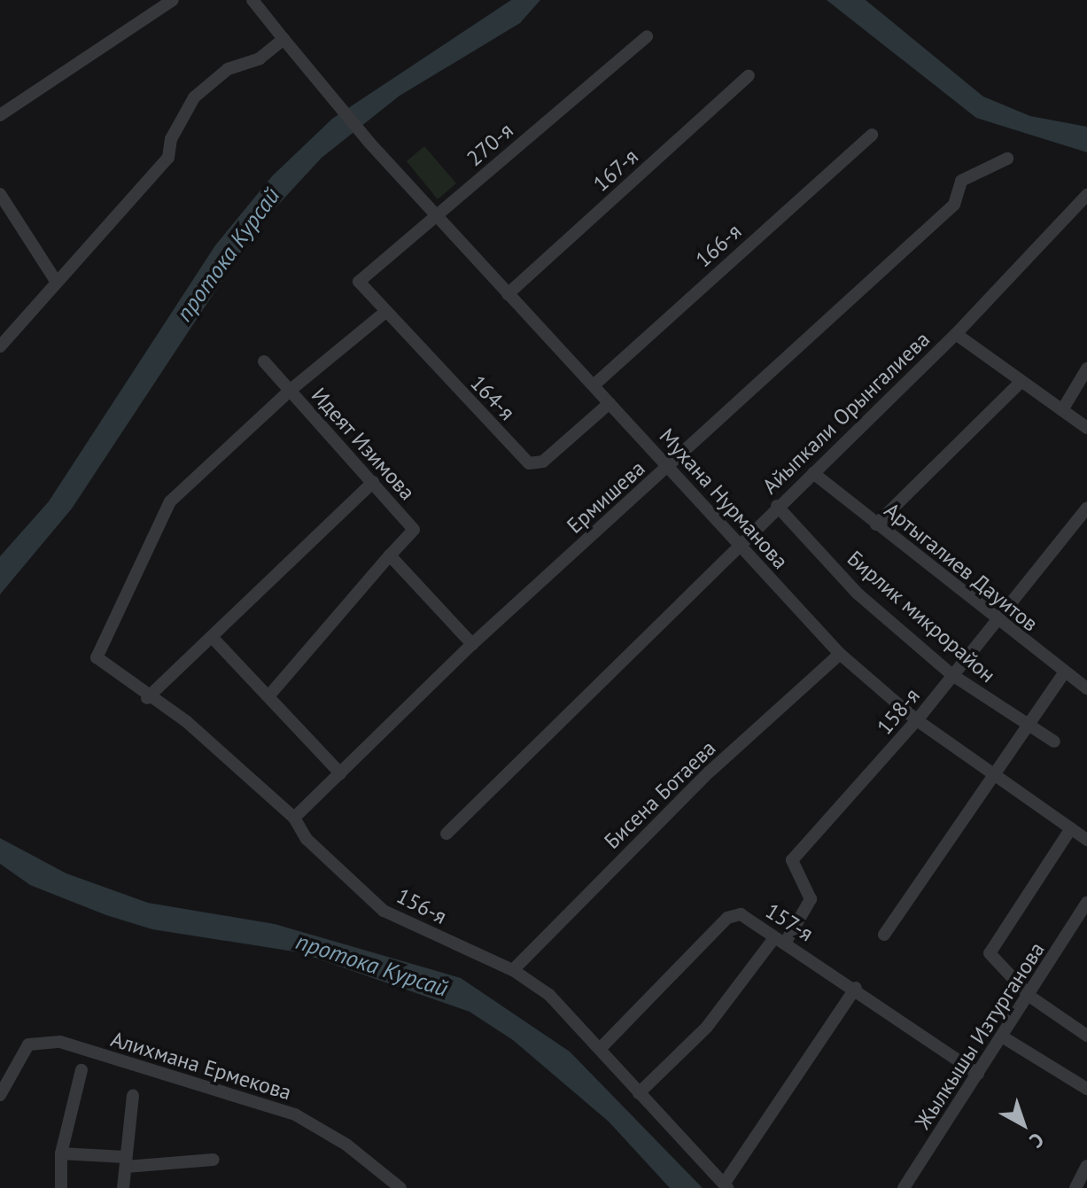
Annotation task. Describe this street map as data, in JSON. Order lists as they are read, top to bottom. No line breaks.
{"streets":{"street":["270-я","167-я","166-я","164-я","Айыпкали Орынгалиева","Идеят Изимова","Ермишева","Мухана Нурманова","Артыгалиев Дауитов","Бирлик микрорайон","158-я","Бисена Ботаева","156-я","157-я","Жылкышы Изтурганова","Алихмана Ермекова"]},"crossings":[["270-я","164-я"],["270-я","Мухана Нурманова"],["167-я","Мухана Нурманова"],["166-я","Мухана Нурманова"],["164-я","Мухана Нурманова"],["Айыпкали Орынгалиева","Мухана Нурманова"],["Айыпкали Орынгалиева","Артыгалиев Дауитов"],["Айыпкали Орынгалиева","Бирлик микрорайон"],["Идеят Изимова","156-я"],["Ермишева","Мухана Нурманова"],["Ермишева","156-я"],["Мухана Нурманова","158-я"],["Мухана Нурманова","Бисена Ботаева"],["Артыгалиев Дауитов","158-я"],["Бирлик микрорайон","158-я"],["158-я","157-я"],["Бисена Ботаева","156-я"],["156-я","157-я"],["157-я","Жылкышы Изтурганова"]],"water":["протока Курсай"],"north":"bottom right"}
